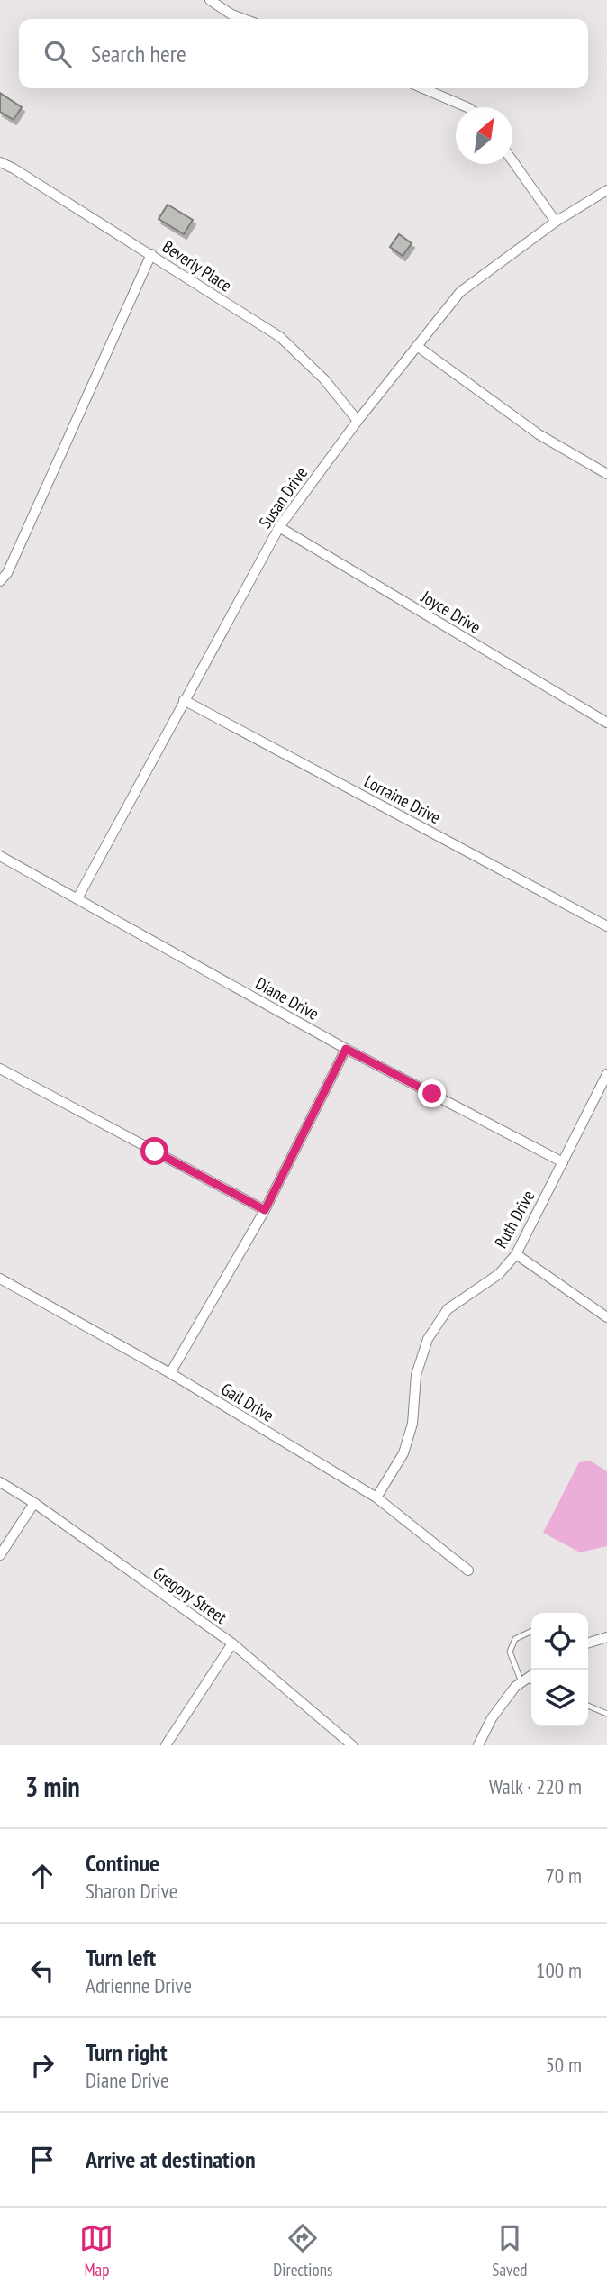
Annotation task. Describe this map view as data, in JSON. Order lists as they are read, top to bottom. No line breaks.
{"streets":{"street":["Beverly Place","Susan Drive","Joyce Drive","Lorraine Drive","Diane Drive","Ruth Drive","Gail Drive","Gregory Street"]},"crossings":[["Beverly Place","Susan Drive"],["Susan Drive","Joyce Drive"],["Susan Drive","Lorraine Drive"],["Susan Drive","Diane Drive"],["Diane Drive","Ruth Drive"],["Ruth Drive","Gail Drive"]],"north":"top right","page":{"search":"Search here","heading":["3 min","Walk · 220 m"],"list":[["Continue","Sharon Drive","70 m"],["Turn left","Adrienne Drive","100 m"],["Turn right","Diane Drive","50 m"],"Arrive at destination"],"nav":["Map","Directions","Saved"]}}
